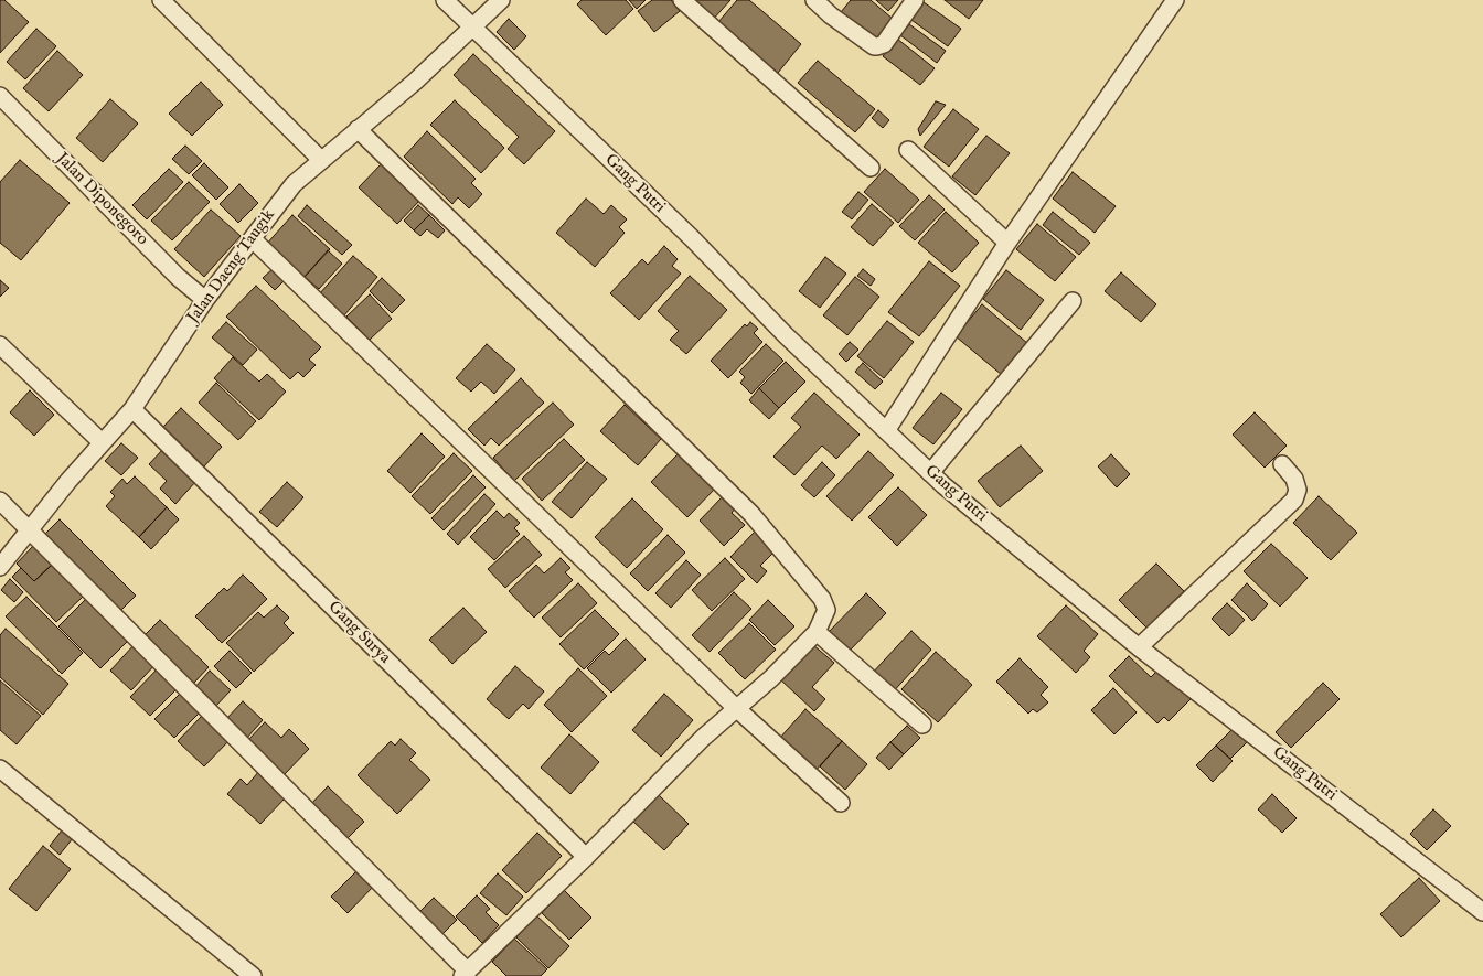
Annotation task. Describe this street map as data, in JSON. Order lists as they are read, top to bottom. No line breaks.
{"streets":{"street":["Gang Putri","Jalan Diponegoro","Jalan Daeng Taugik","Gang Surya"]},"crossings":[["Gang Putri","Jalan Daeng Taugik"],["Jalan Diponegoro","Jalan Daeng Taugik"],["Jalan Daeng Taugik","Gang Surya"]]}
